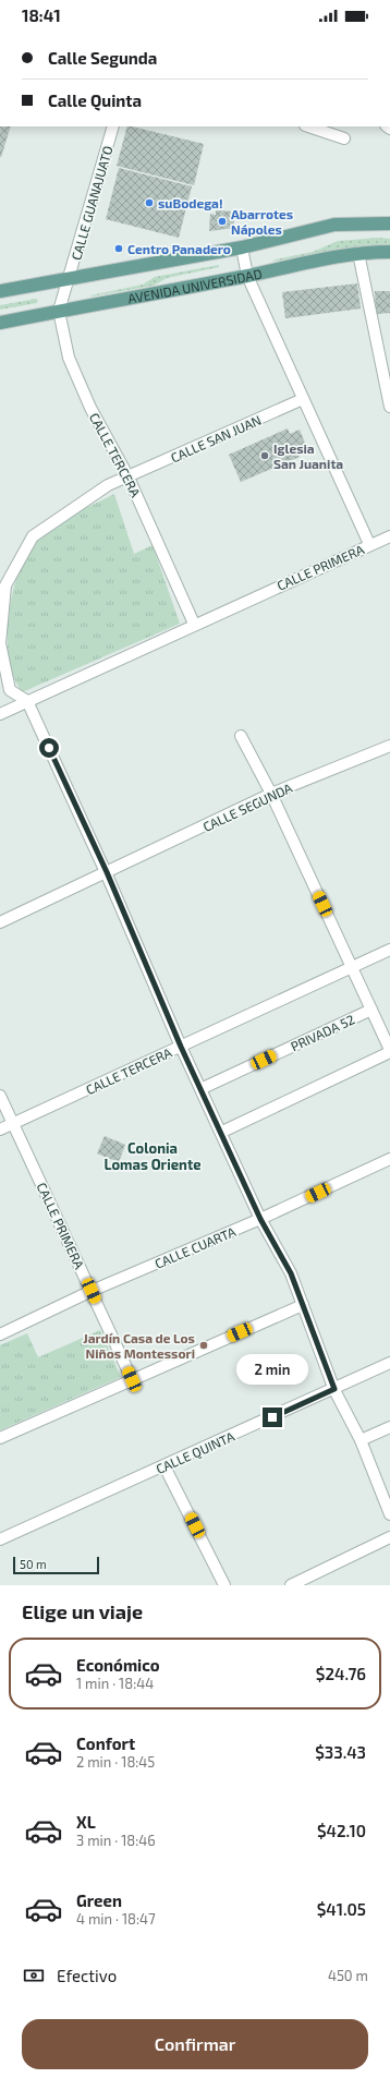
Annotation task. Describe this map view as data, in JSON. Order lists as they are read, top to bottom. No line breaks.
{"streets":{"main road":["AVENIDA UNIVERSIDAD"],"street":["CALLE GUANAJUATO","CALLE SAN JUAN","CALLE TERCERA","CALLE PRIMERA","CALLE SEGUNDA","PRIVADA 52","CALLE CUARTA","CALLE QUINTA"]},"crossings":[["CALLE GUANAJUATO","AVENIDA UNIVERSIDAD"],["CALLE GUANAJUATO","CALLE TERCERA"],["AVENIDA UNIVERSIDAD","CALLE TERCERA"],["AVENIDA UNIVERSIDAD","CALLE PRIMERA"],["CALLE SAN JUAN","CALLE TERCERA"],["CALLE SAN JUAN","CALLE PRIMERA"],["CALLE TERCERA","CALLE PRIMERA"],["CALLE PRIMERA","CALLE CUARTA"]],"districts":["Colonia Lomas Oriente"],"places":["suBodega!","Abarrotes Nápoles","Centro Panadero","Iglesia San Juanita","Jardín Casa de Los Niños Montessori"],"scale_bar":"50 m","page":{"status":"18:41","banner":["Calle Segunda","Calle Quinta"],"bubble":"2 min","scale":"50 m","heading":"Elige un viaje","list":[{"name":"Económico","note":"1 min · 18:44","value":"$24.76"},{"name":"Confort","note":"2 min · 18:45","value":"$33.43"},{"name":"XL","note":"3 min · 18:46","value":"$42.10"},{"name":"Green","note":"4 min · 18:47","value":"$41.05"}],"pay":["Efectivo","450 m"],"buttons":"Confirmar"}}
